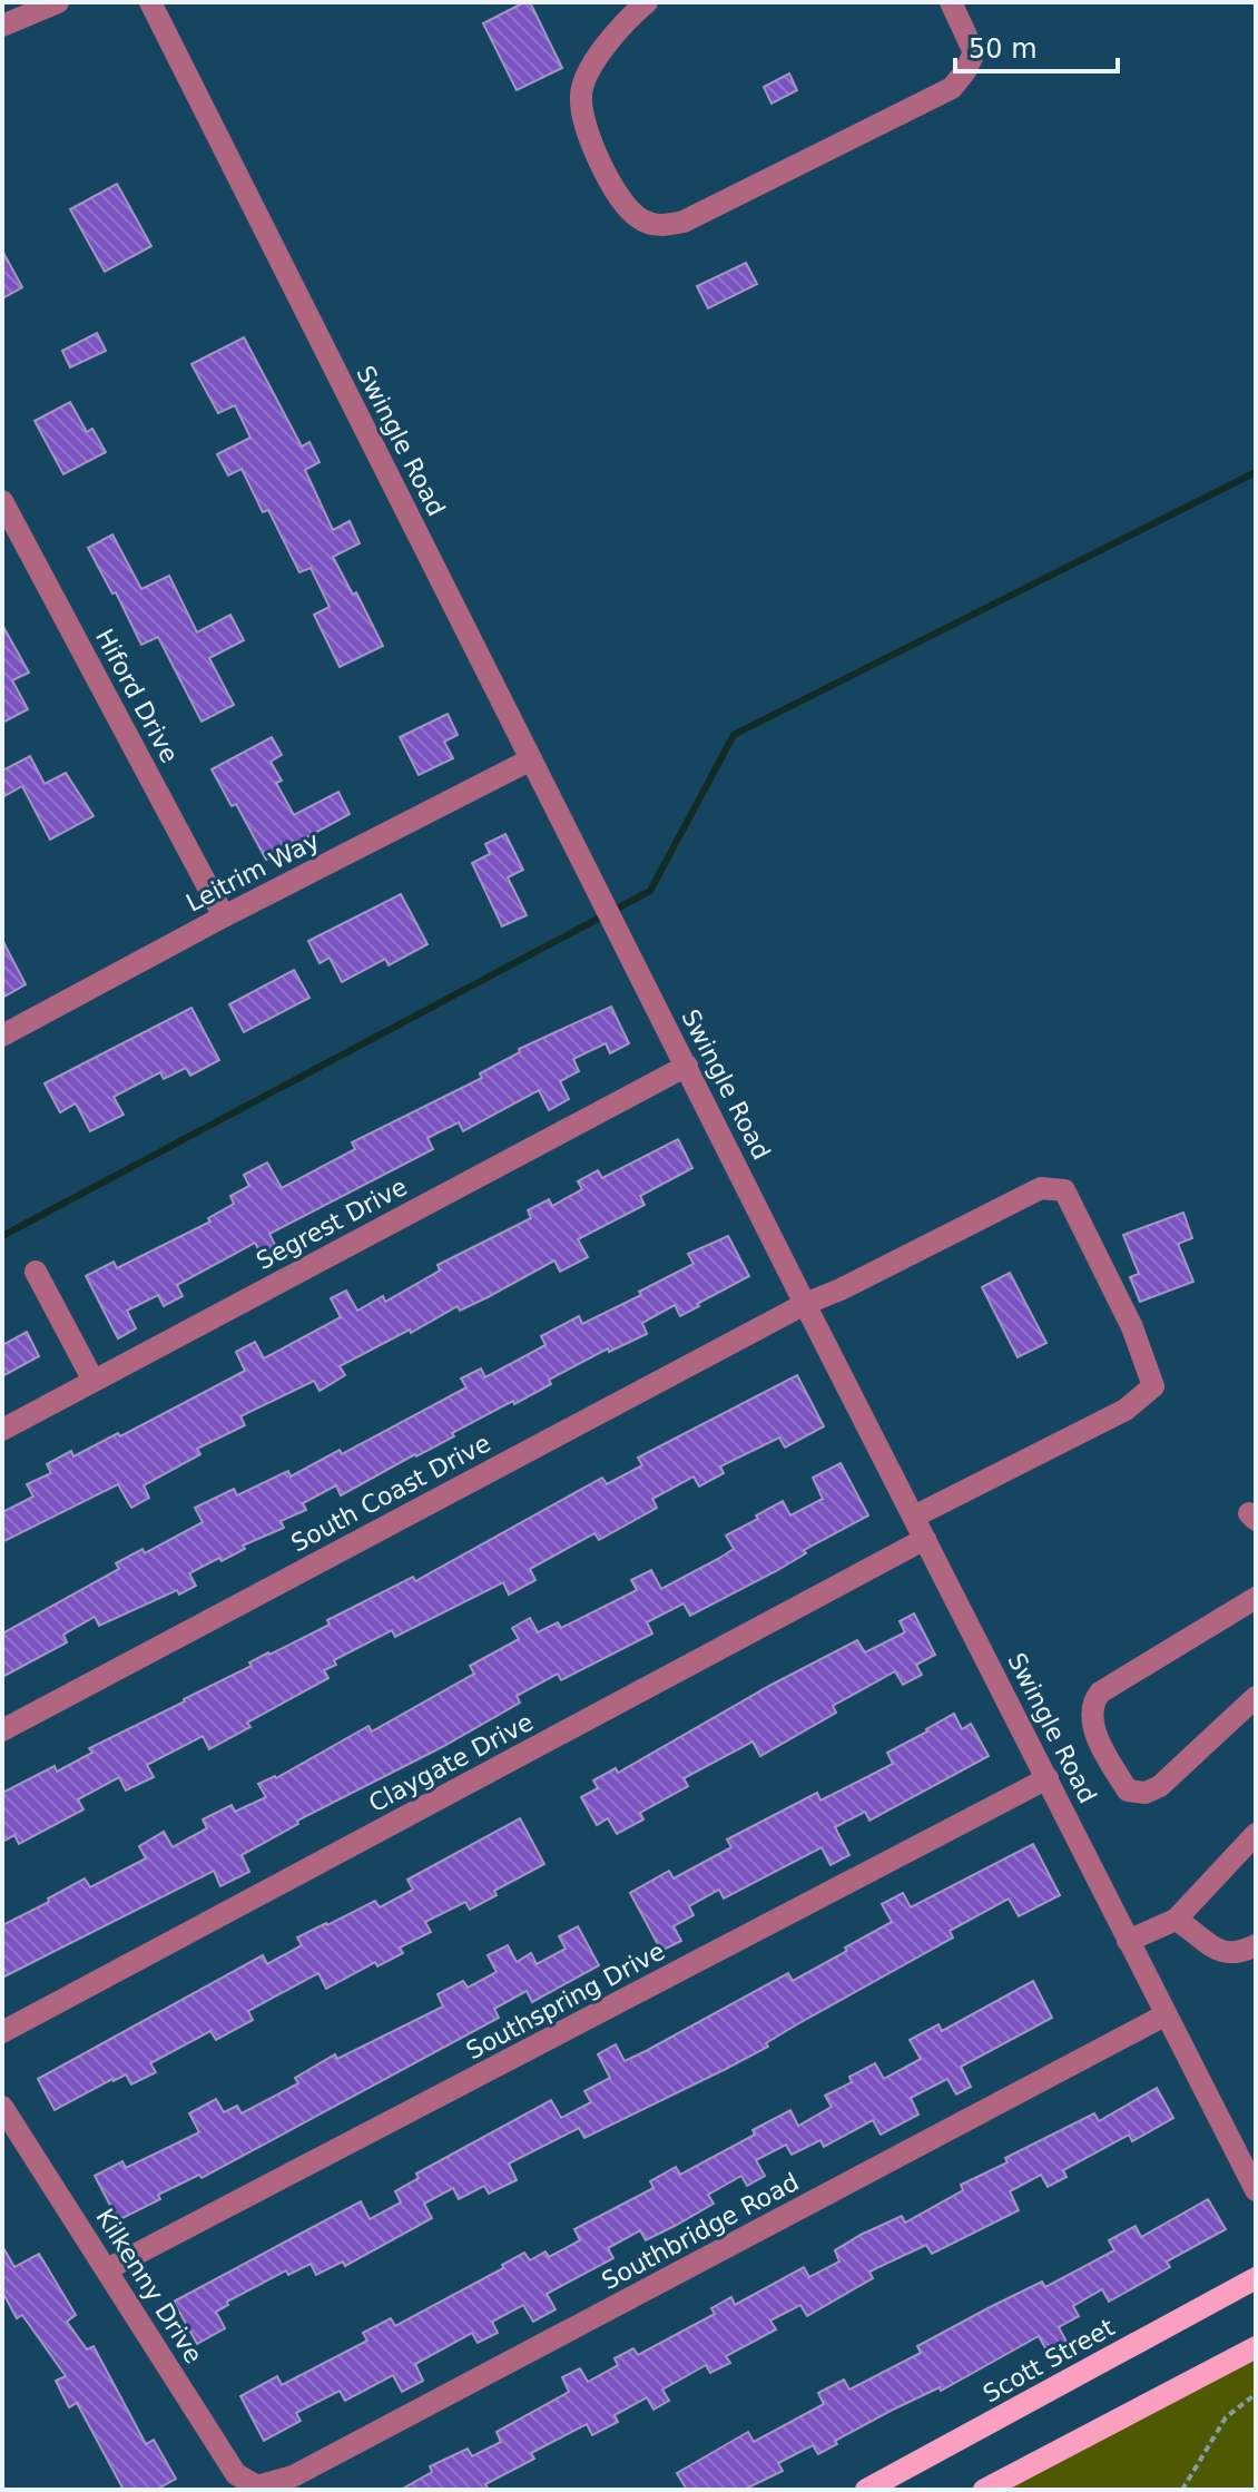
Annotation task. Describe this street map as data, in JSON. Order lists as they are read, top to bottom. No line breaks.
{"streets":{"main road":["Scott Street"],"street":["Swingle Road","Hiford Drive","Leitrim Way","Segrest Drive","South Coast Drive","Claygate Drive","Southspring Drive","Southbridge Road","Kilkenny Drive"]},"crossings":[["Swingle Road","Leitrim Way"],["Swingle Road","Segrest Drive"],["Swingle Road","South Coast Drive"],["Swingle Road","Claygate Drive"],["Swingle Road","Southspring Drive"],["Swingle Road","Southbridge Road"],["Hiford Drive","Leitrim Way"],["Southspring Drive","Kilkenny Drive"],["Southbridge Road","Kilkenny Drive"]],"scale_bar":"50 m"}
